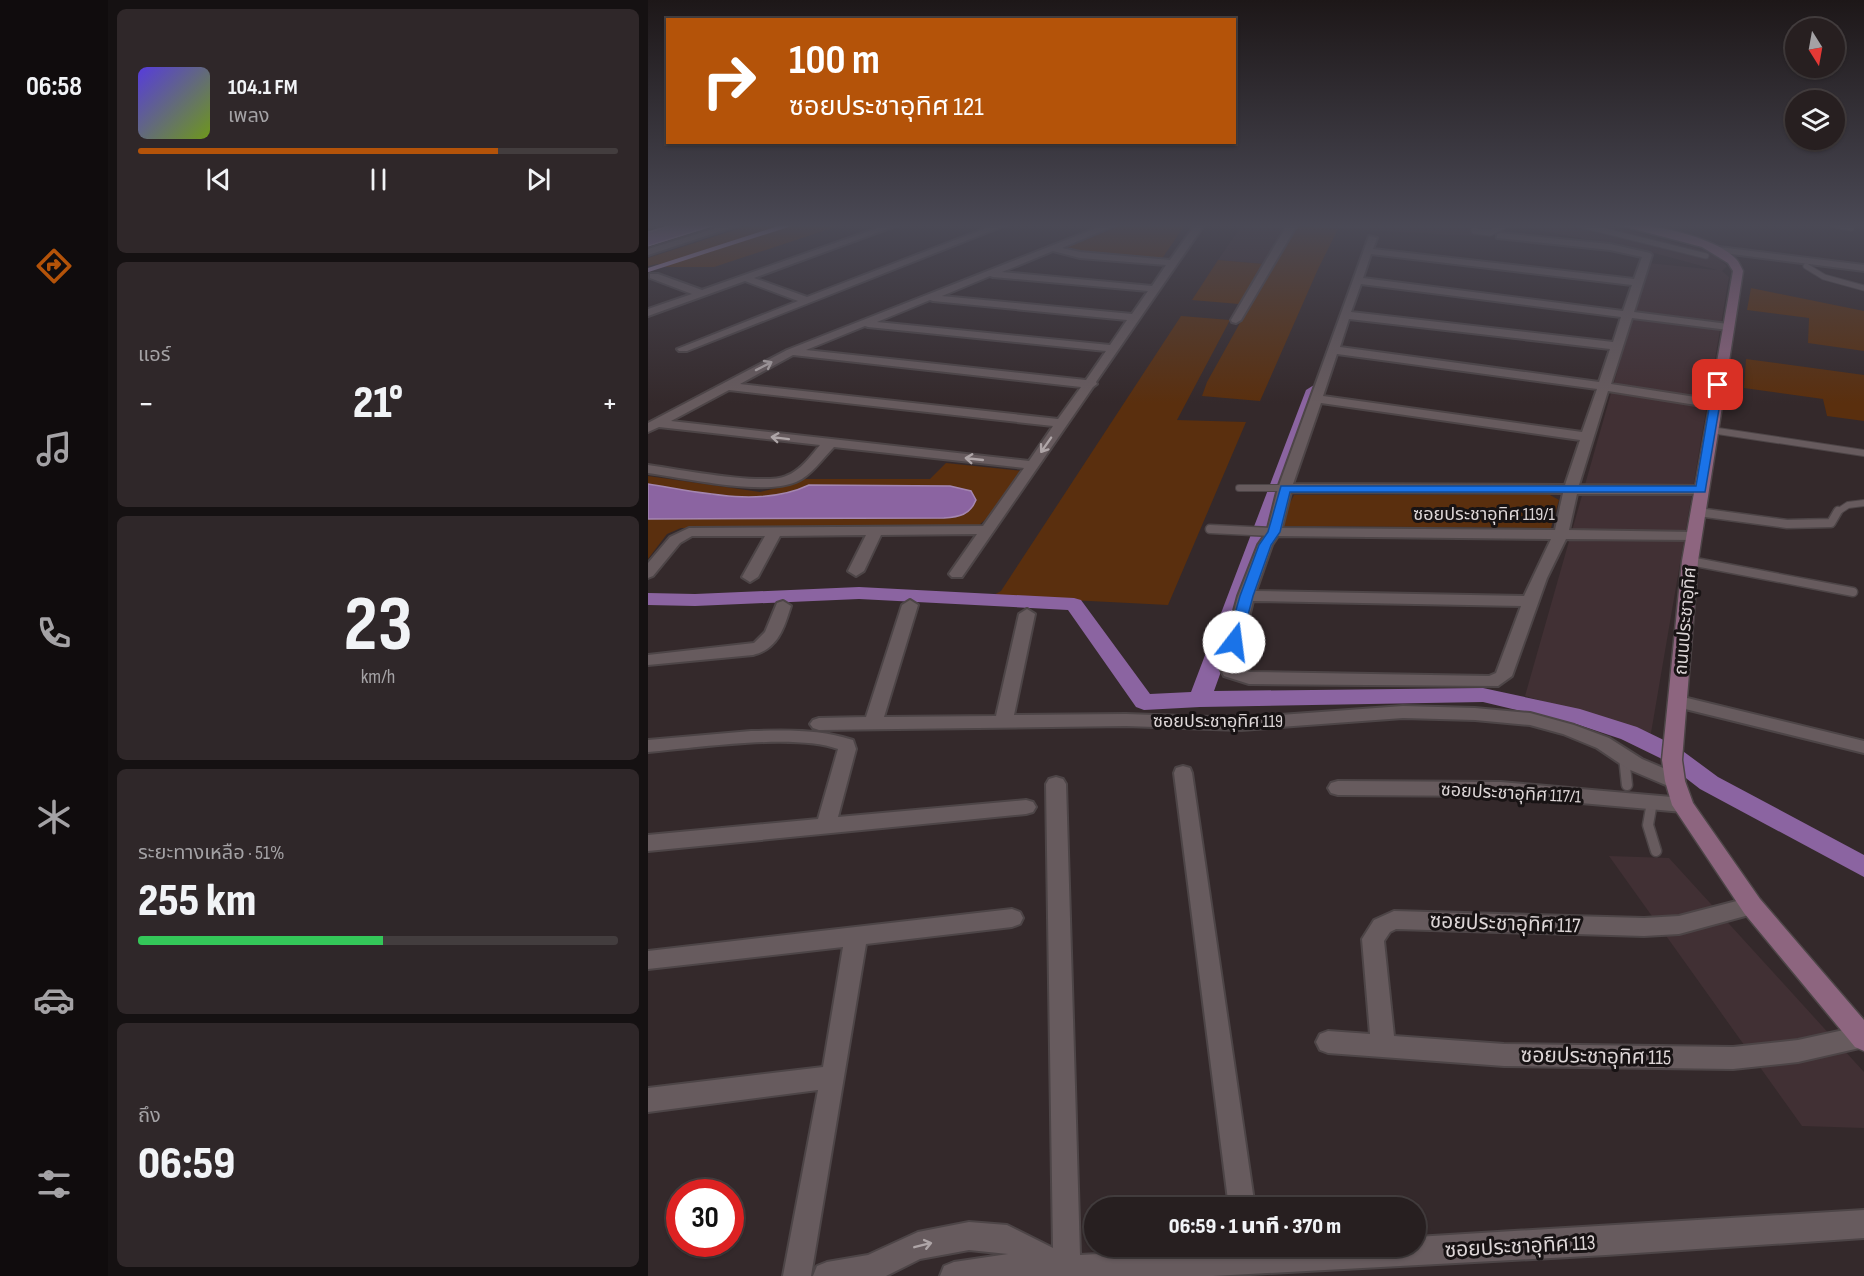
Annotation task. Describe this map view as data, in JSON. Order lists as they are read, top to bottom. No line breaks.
{"streets":{"main road":["ถนนประชาอุทิศ"],"street":["ซอยประชาอุทิศ 119/1","ซอยประชาอุทิศ 119","ซอยประชาอุทิศ 117/1","ซอยประชาอุทิศ 117","ซอยประชาอุทิศ 115","ซอยประชาอุทิศ 113"]},"crossings":[["ซอยประชาอุทิศ 119/1","ถนนประชาอุทิศ"],["ถนนประชาอุทิศ","ซอยประชาอุทิศ 119"],["ถนนประชาอุทิศ","ซอยประชาอุทิศ 117/1"],["ถนนประชาอุทิศ","ซอยประชาอุทิศ 117"],["ถนนประชาอุทิศ","ซอยประชาอุทิศ 115"],["ซอยประชาอุทิศ 117","ซอยประชาอุทิศ 115"]],"north":"bottom","page":{"tabs":"06:58","turn":["100 m","ซอยประชาอุทิศ 121"],"song":["104.1 FM","เพลง"],"tile":["แอร์",["23","km/h"],["ระยะทางเหลือ · 51%","255 km"],["ถึง","06:59"]],"heat":["−","21°","+"],"limit":"30","trip":"06:59 · 1 นาที · 370 m"}}
